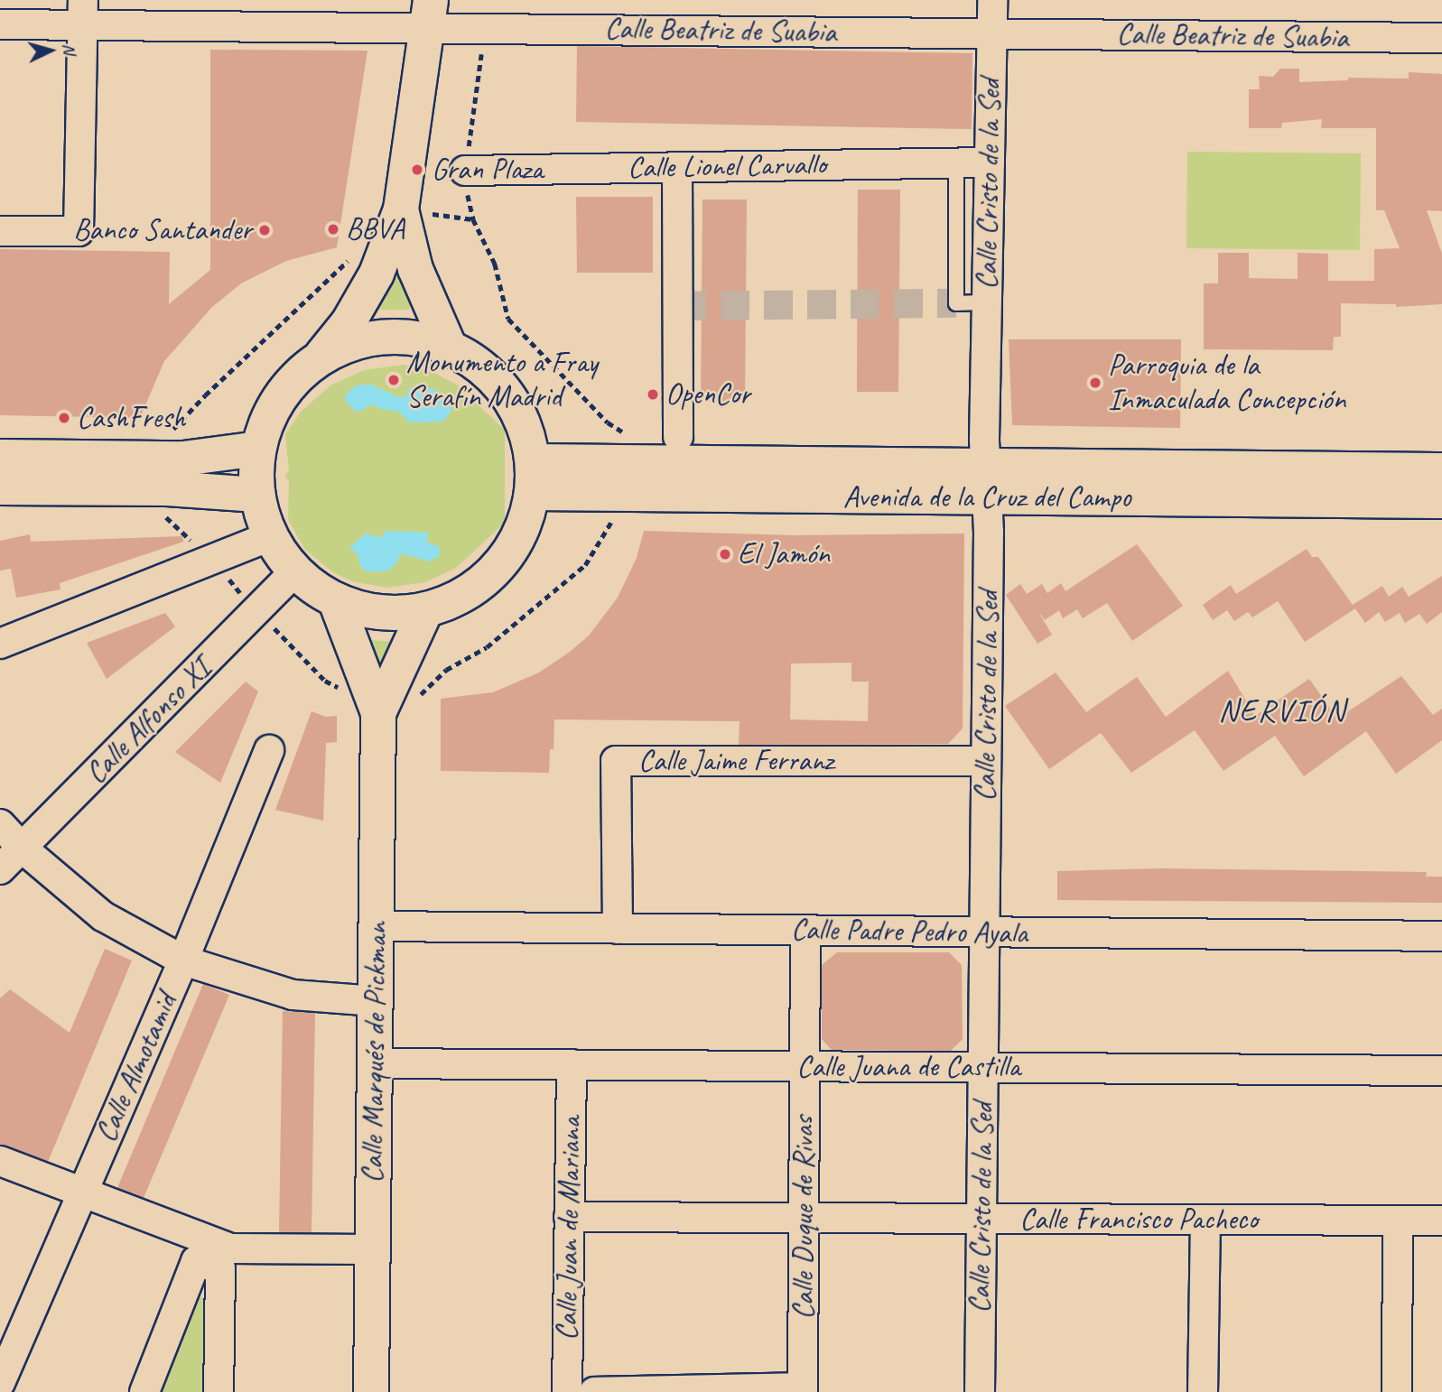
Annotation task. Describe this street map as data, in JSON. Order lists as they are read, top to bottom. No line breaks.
{"streets":{"main road":["Avenida de la Cruz del Campo","Calle Marqués de Pickman"],"street":["Calle Beatriz de Suabia","Calle Lionel Carvallo","Calle Cristo de la Sed","Calle Alfonso XI","Calle Jaime Ferranz","Calle Padre Pedro Ayala","Calle Juana de Castilla","Calle Almotamid","Calle Duque de Rivas","Calle Francisco Pacheco","Calle Juan de Mariana"]},"crossings":[["Calle Beatriz de Suabia","Calle Cristo de la Sed"],["Calle Lionel Carvallo","Calle Cristo de la Sed"],["Calle Cristo de la Sed","Avenida de la Cruz del Campo"],["Calle Cristo de la Sed","Calle Jaime Ferranz"],["Calle Cristo de la Sed","Calle Padre Pedro Ayala"],["Calle Cristo de la Sed","Calle Juana de Castilla"],["Calle Cristo de la Sed","Calle Francisco Pacheco"],["Calle Jaime Ferranz","Calle Padre Pedro Ayala"],["Calle Padre Pedro Ayala","Calle Marqués de Pickman"],["Calle Padre Pedro Ayala","Calle Duque de Rivas"],["Calle Marqués de Pickman","Calle Juana de Castilla"],["Calle Juana de Castilla","Calle Duque de Rivas"],["Calle Juana de Castilla","Calle Juan de Mariana"],["Calle Duque de Rivas","Calle Francisco Pacheco"],["Calle Francisco Pacheco","Calle Juan de Mariana"]],"districts":["NERVIÓN"],"places":["Gran Plaza","BBVA","Banco Santander","Monumento a Fray Serafín Madrid","Parroquia de la Inmaculada Concepción","OpenCor","CashFresh","El Jamón"],"north":"right"}
